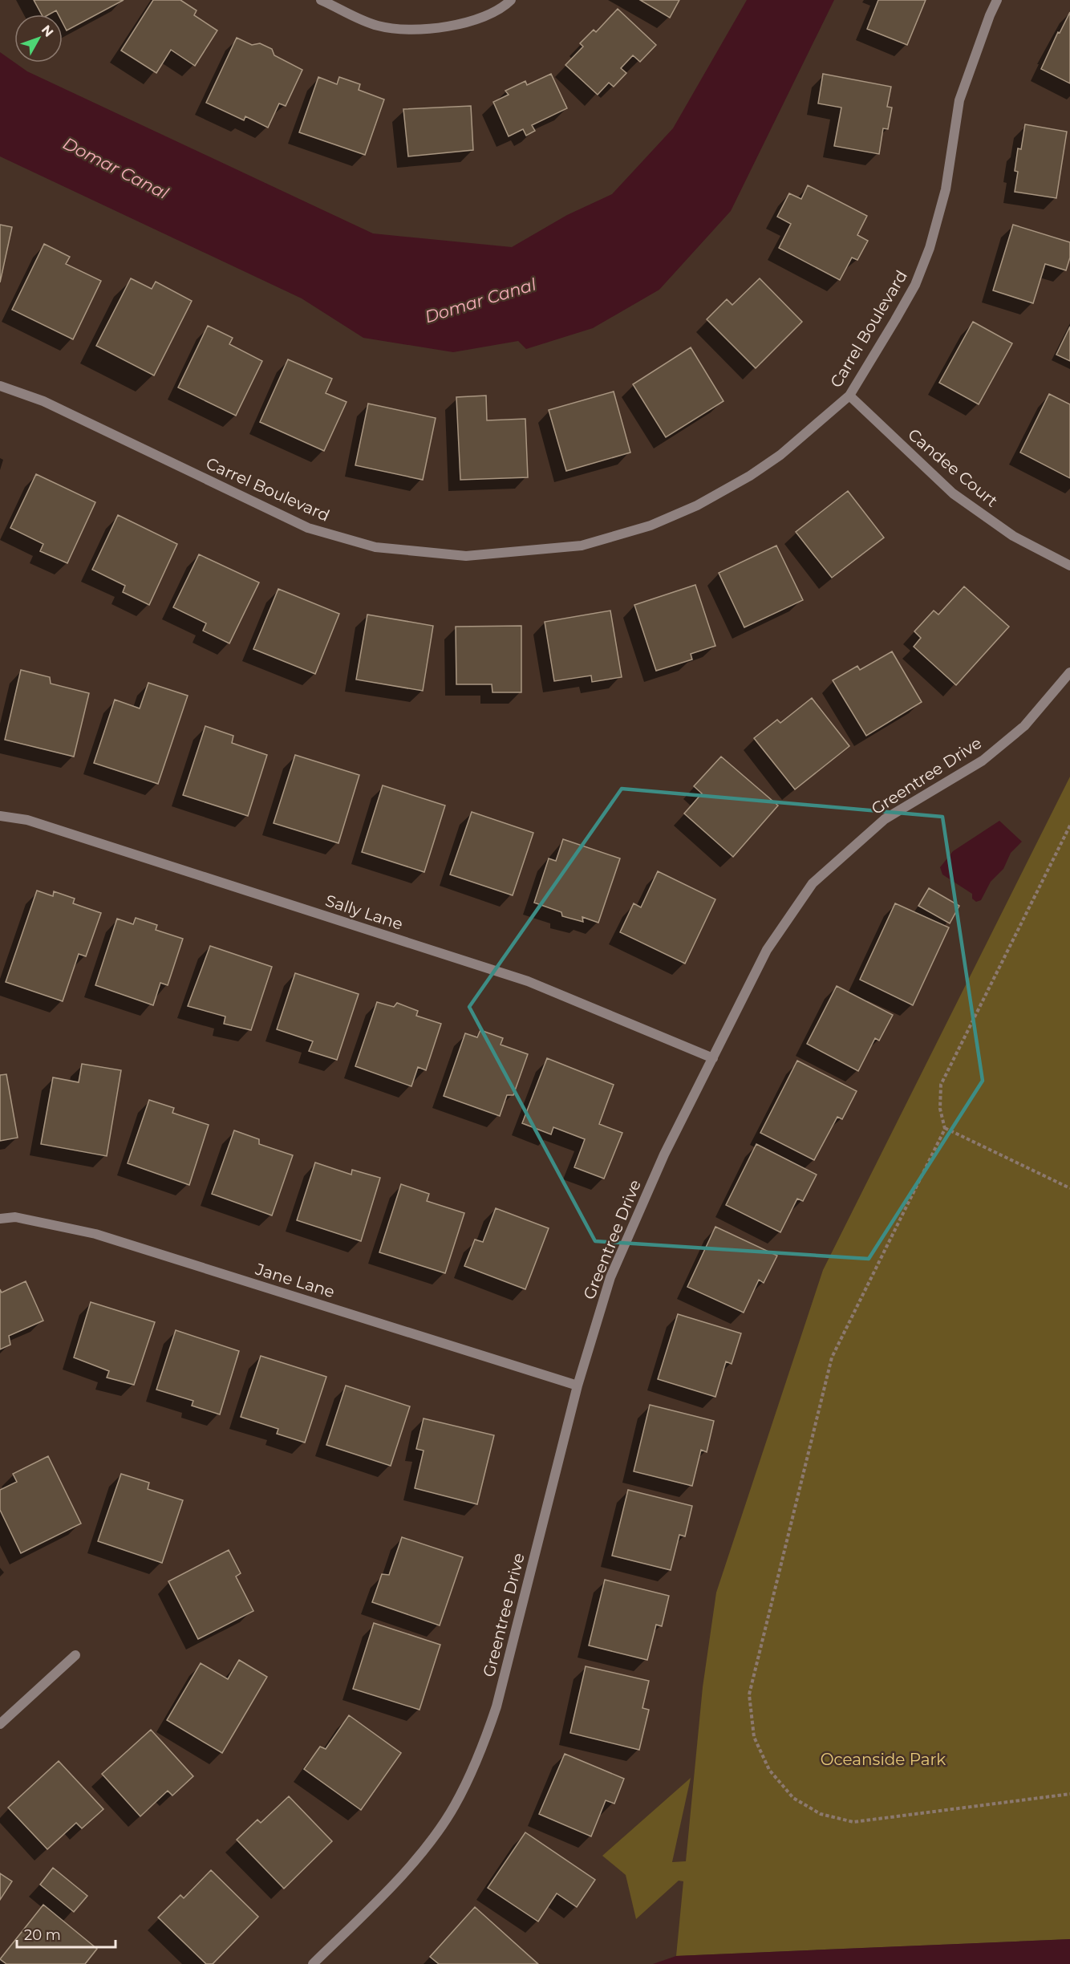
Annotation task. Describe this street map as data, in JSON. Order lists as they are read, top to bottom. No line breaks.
{"streets":{"street":["Carrel Boulevard","Candee Court","Greentree Drive","Sally Lane","Jane Lane"]},"crossings":[["Carrel Boulevard","Candee Court"],["Greentree Drive","Sally Lane"],["Greentree Drive","Jane Lane"]],"water":["Domar Canal"],"parks":["Oceanside Park"],"scale_bar":"20 m","north":"top right"}
